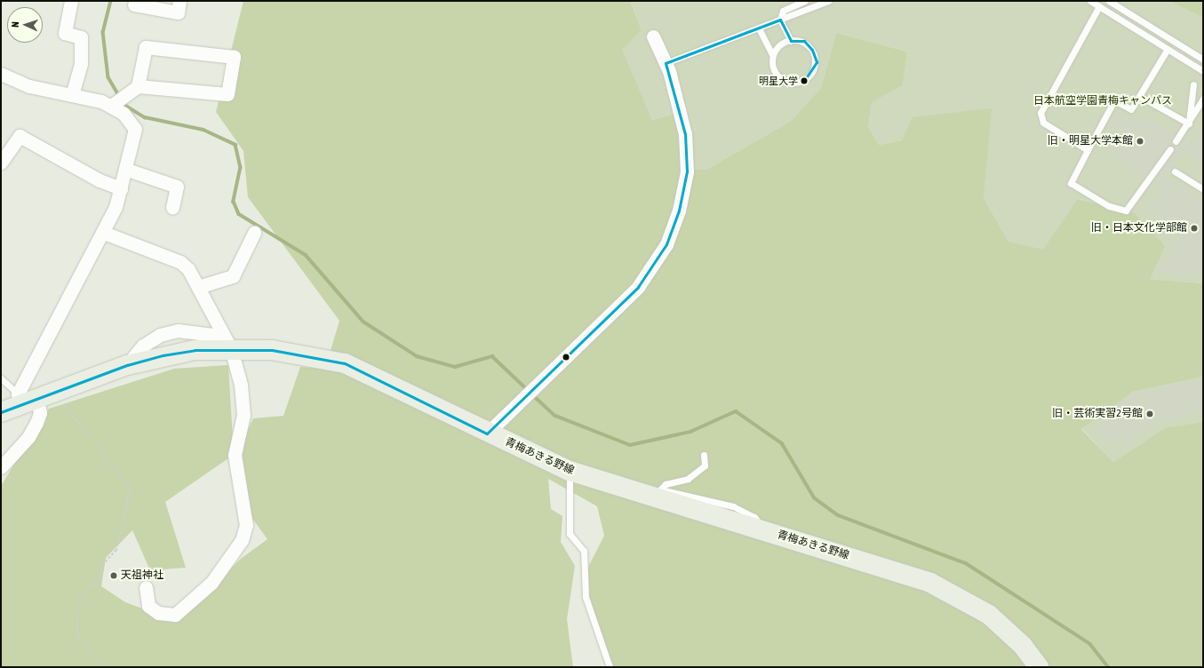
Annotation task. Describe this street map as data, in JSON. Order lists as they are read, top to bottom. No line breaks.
{"streets":{"main road":["青梅あきる野線"]},"parks":["日本航空学園青梅キャンパス"],"places":["明星大学","旧・明星大学本館","旧・日本文化学部館","旧・芸術実習2号館","天祖神社"],"north":"left"}
